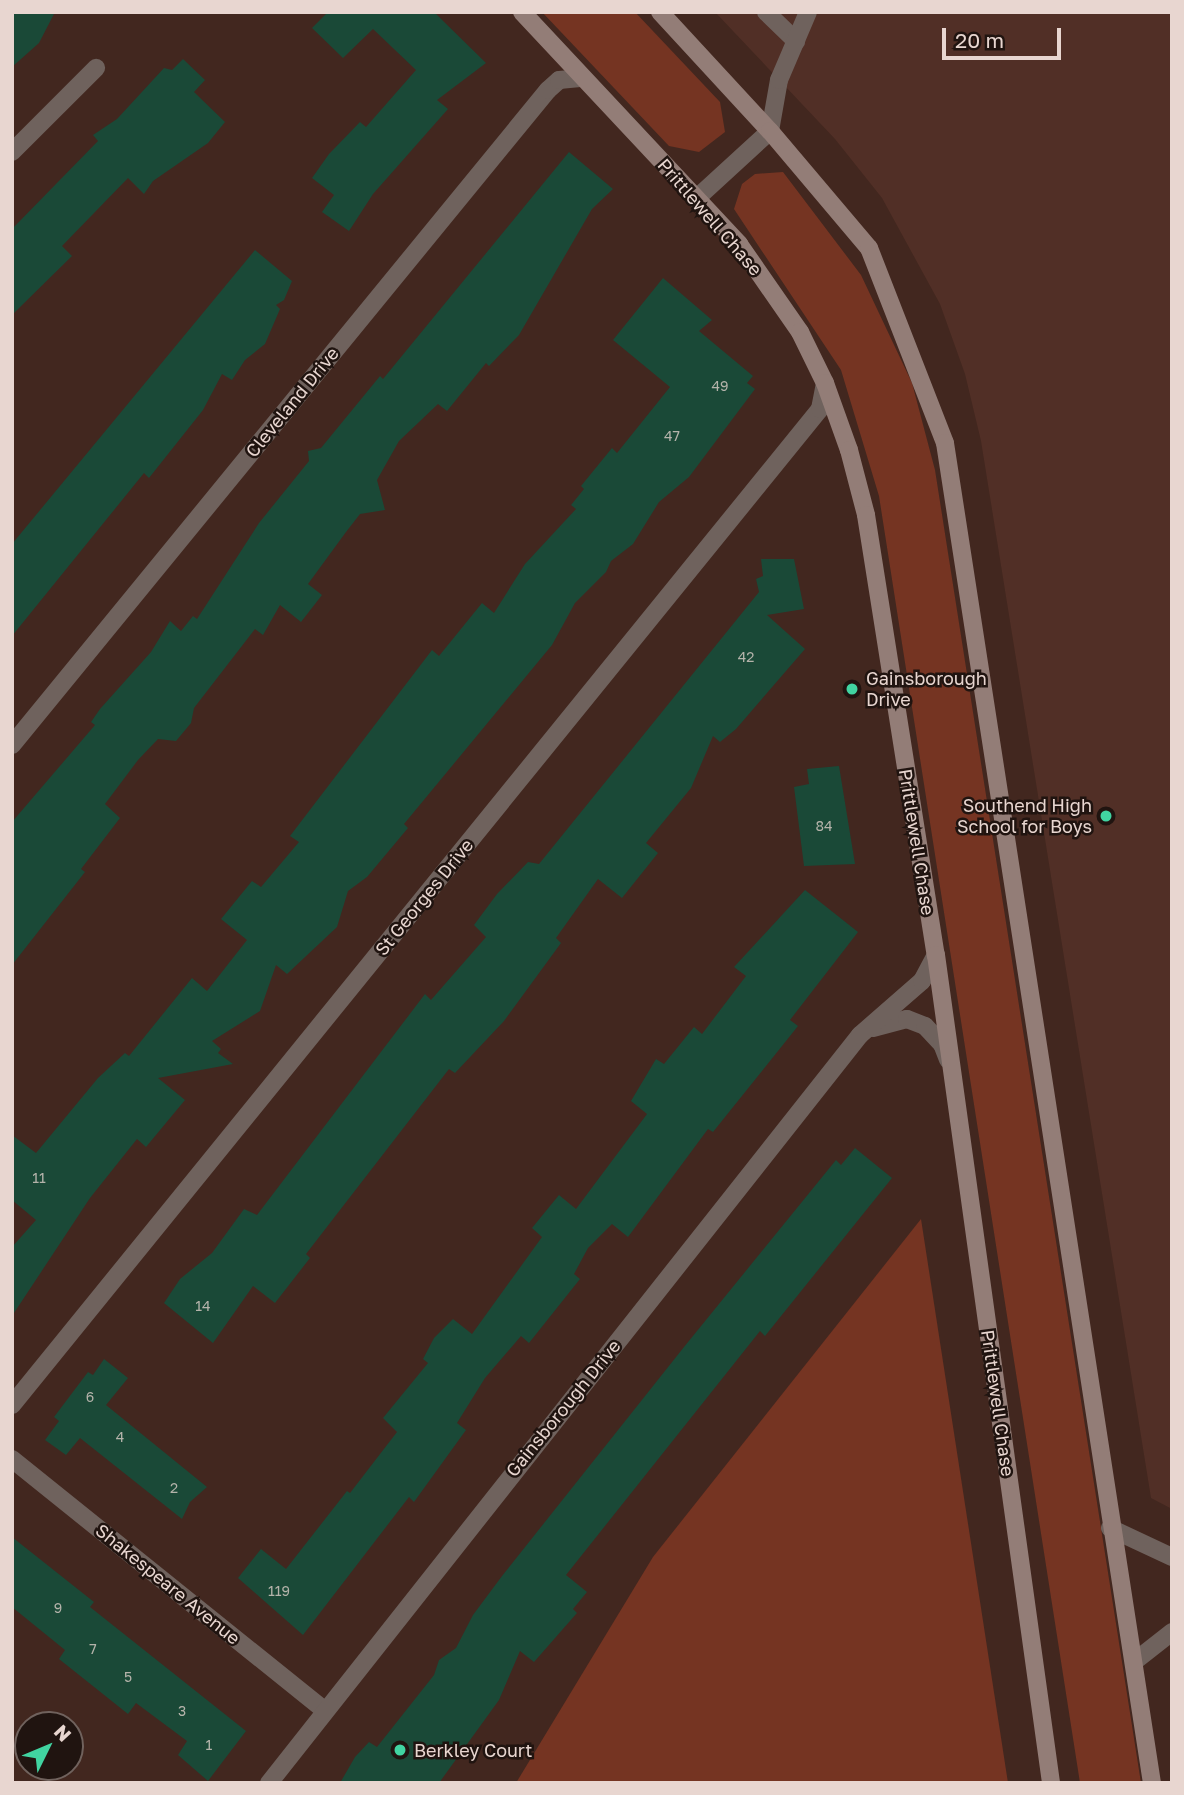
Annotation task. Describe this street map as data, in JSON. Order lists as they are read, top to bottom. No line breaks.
{"streets":{"street":["Prittlewell Chase","Cleveland Drive","St Georges Drive","Gainsborough Drive","Shakespeare Avenue"]},"crossings":[["Prittlewell Chase","Cleveland Drive"],["Prittlewell Chase","St Georges Drive"],["Prittlewell Chase","Gainsborough Drive"],["Gainsborough Drive","Shakespeare Avenue"]],"places":["Gainsborough Drive","Southend High School for Boys","Berkley Court"],"house_numbers":["49","47","42","84","11","14","6","4","2","119","9","7","5","3","1"],"scale_bar":"20 m","north":"top right"}
